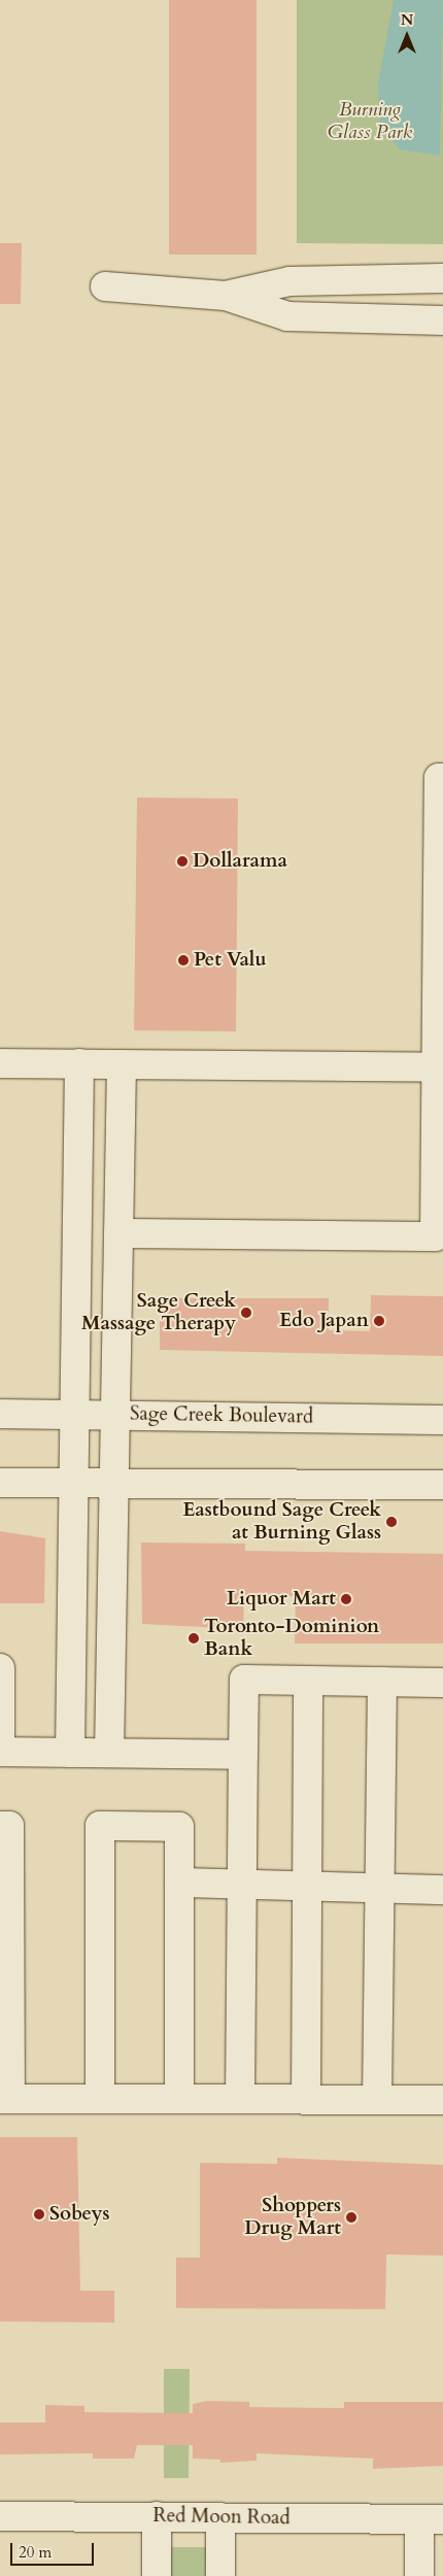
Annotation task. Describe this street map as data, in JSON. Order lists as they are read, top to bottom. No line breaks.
{"streets":{"street":["Sage Creek Boulevard","Red Moon Road"]},"parks":["Burning Glass Park"],"places":["Dollarama","Pet Valu","Sage Creek Massage Therapy","Edo Japan","Eastbound Sage Creek at Burning Glass","Liquor Mart","Toronto-Dominion Bank","Sobeys","Shoppers Drug Mart"],"scale_bar":"20 m","north":"top"}
